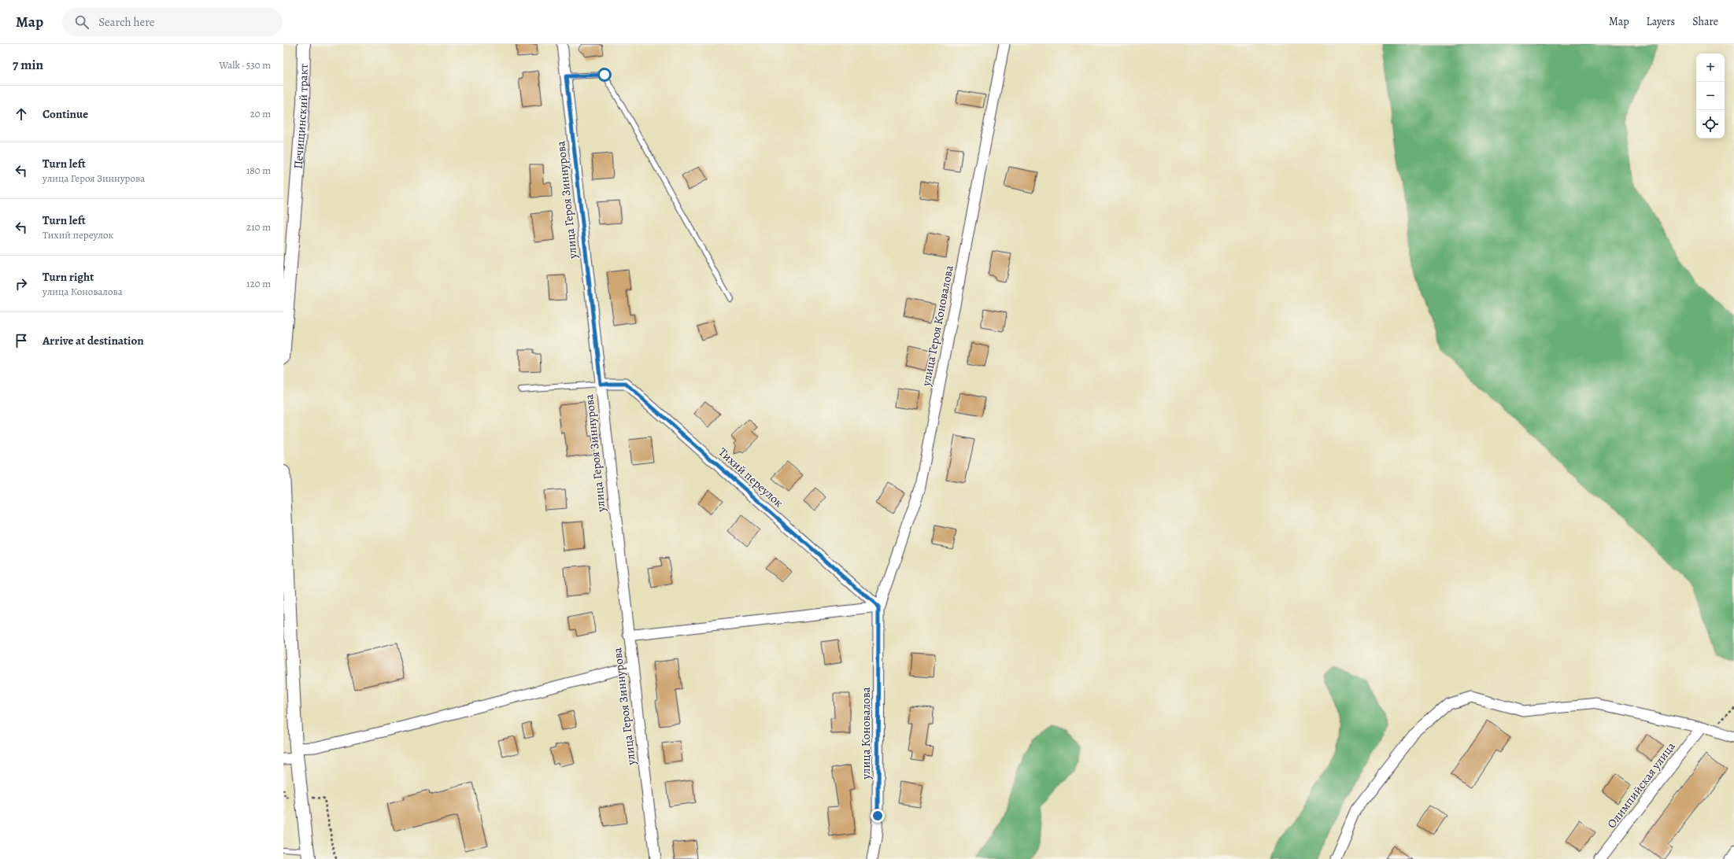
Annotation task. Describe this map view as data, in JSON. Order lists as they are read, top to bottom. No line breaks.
{"streets":{"street":["Печищинский тракт","улица Героя Зиннурова","улица Героя Коновалова","Тихий переулок","улица Коновалова","Олимпийская улица"]},"crossings":[["улица Героя Зиннурова","Тихий переулок"],["улица Героя Коновалова","Тихий переулок"],["улица Героя Коновалова","улица Коновалова"],["Тихий переулок","улица Коновалова"]],"page":{"header":"Map","search":"Search here","nav":["Map","Layers","Share"],"heading":["7 min","Walk · 530 m"],"map_buttons":["+","−"],"list":[["Continue","20 m"],["Turn left","улица Героя Зиннурова","180 m"],["Turn left","Тихий переулок","210 m"],["Turn right","улица Коновалова","120 m"],"Arrive at destination"]}}
